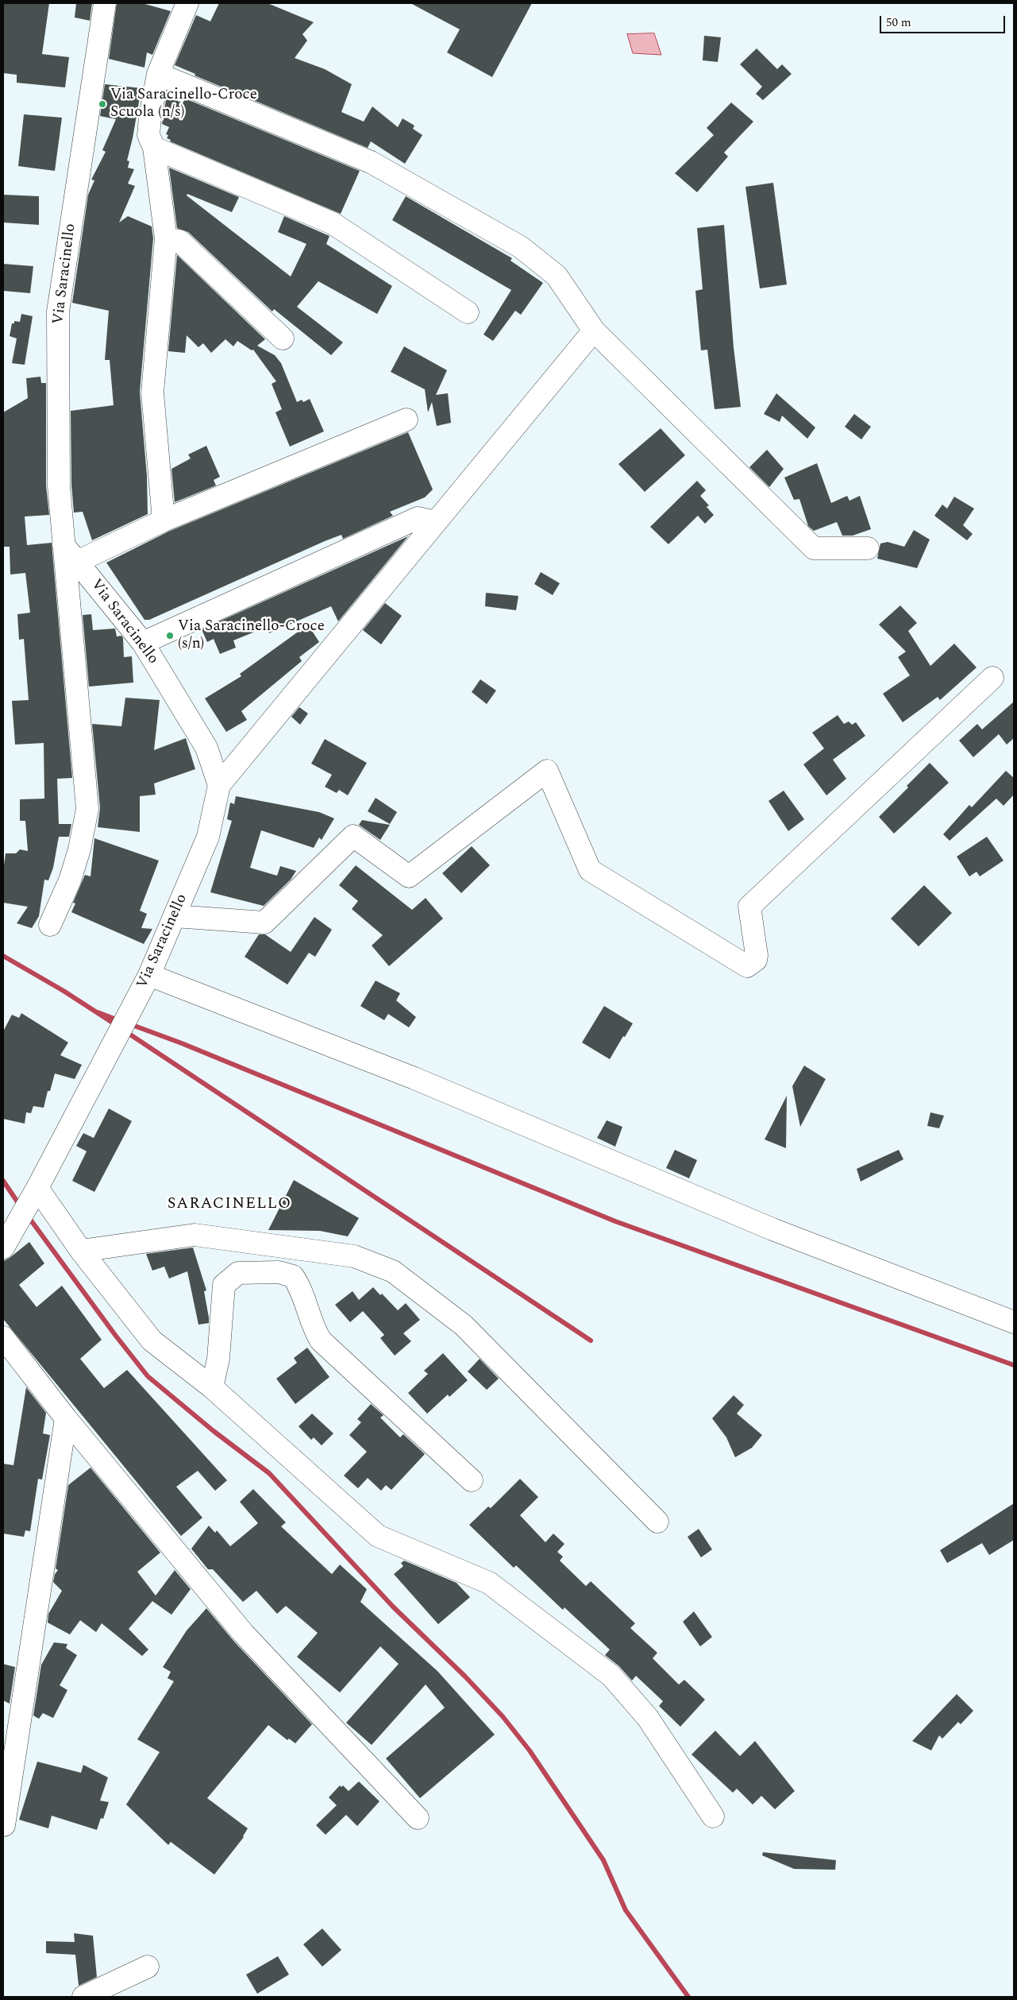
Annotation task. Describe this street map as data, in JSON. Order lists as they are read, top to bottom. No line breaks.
{"streets":{"street":["Via Saracinello"]},"districts":["SARACINELLO"],"places":["Via Saracinello-Croce Scuola (n/s)","Via Saracinello-Croce (s/n)"],"scale_bar":"50 m"}
